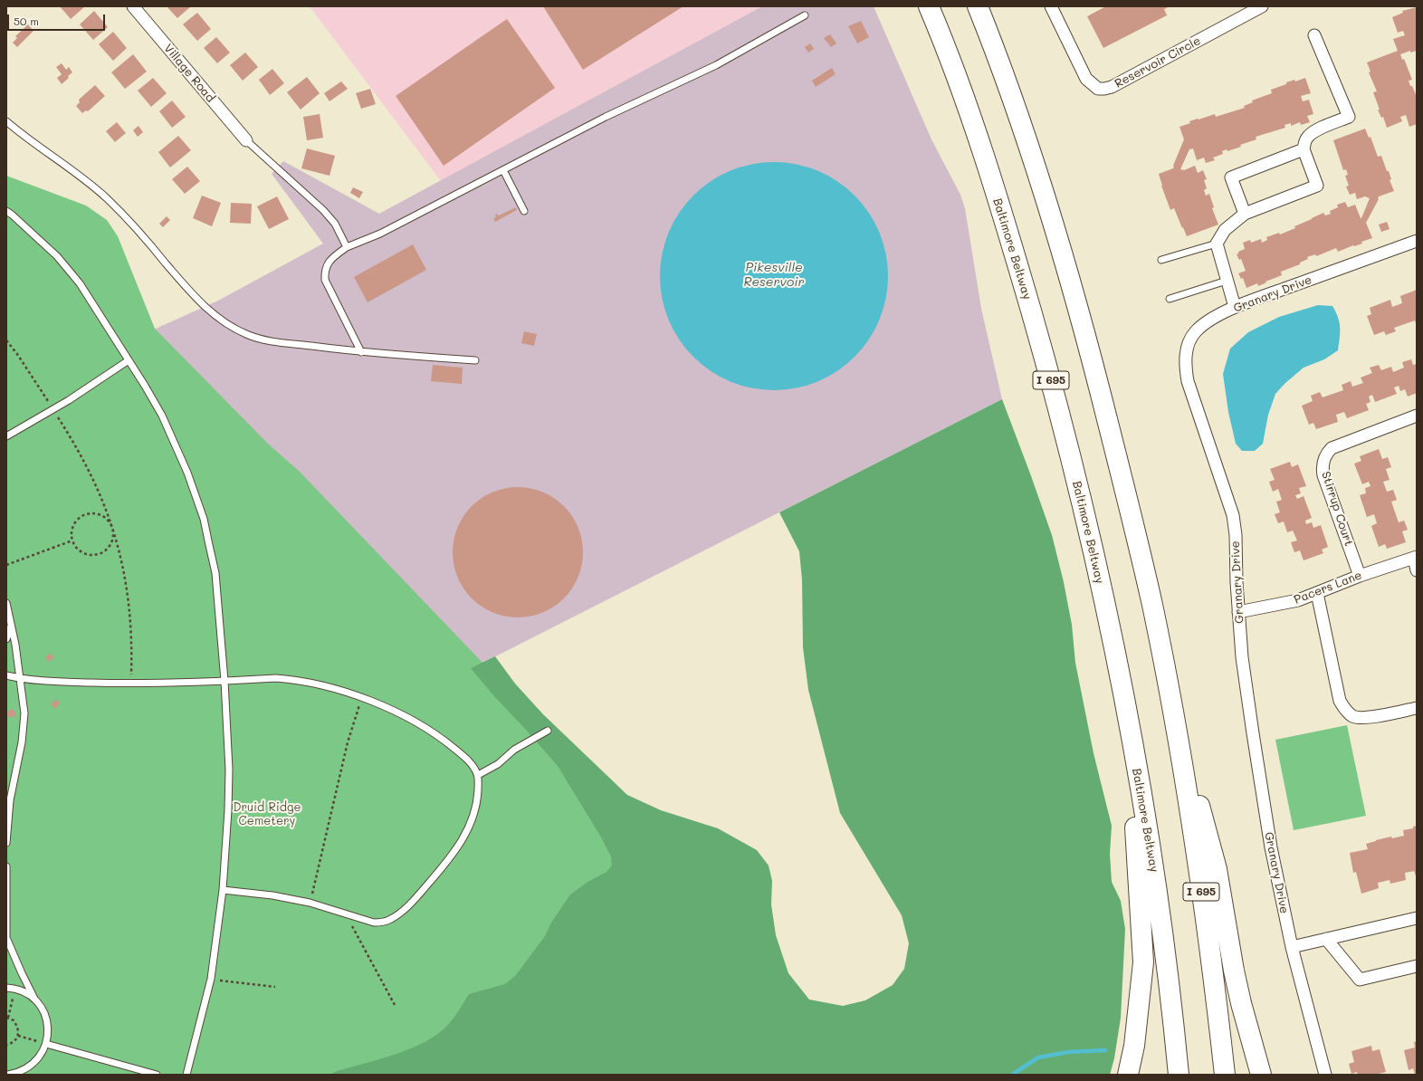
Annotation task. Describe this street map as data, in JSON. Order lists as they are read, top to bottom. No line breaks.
{"streets":{"highway":["Baltimore Beltway","I 695"],"street":["Reservoir Circle","Village Road","Granary Drive","Stirrup Court","Pacers Lane"]},"crossings":[["Granary Drive","Pacers Lane"],["Stirrup Court","Pacers Lane"]],"water":["Pikesville Reservoir"],"parks":["Druid Ridge Cemetery"],"scale_bar":"50 m"}
